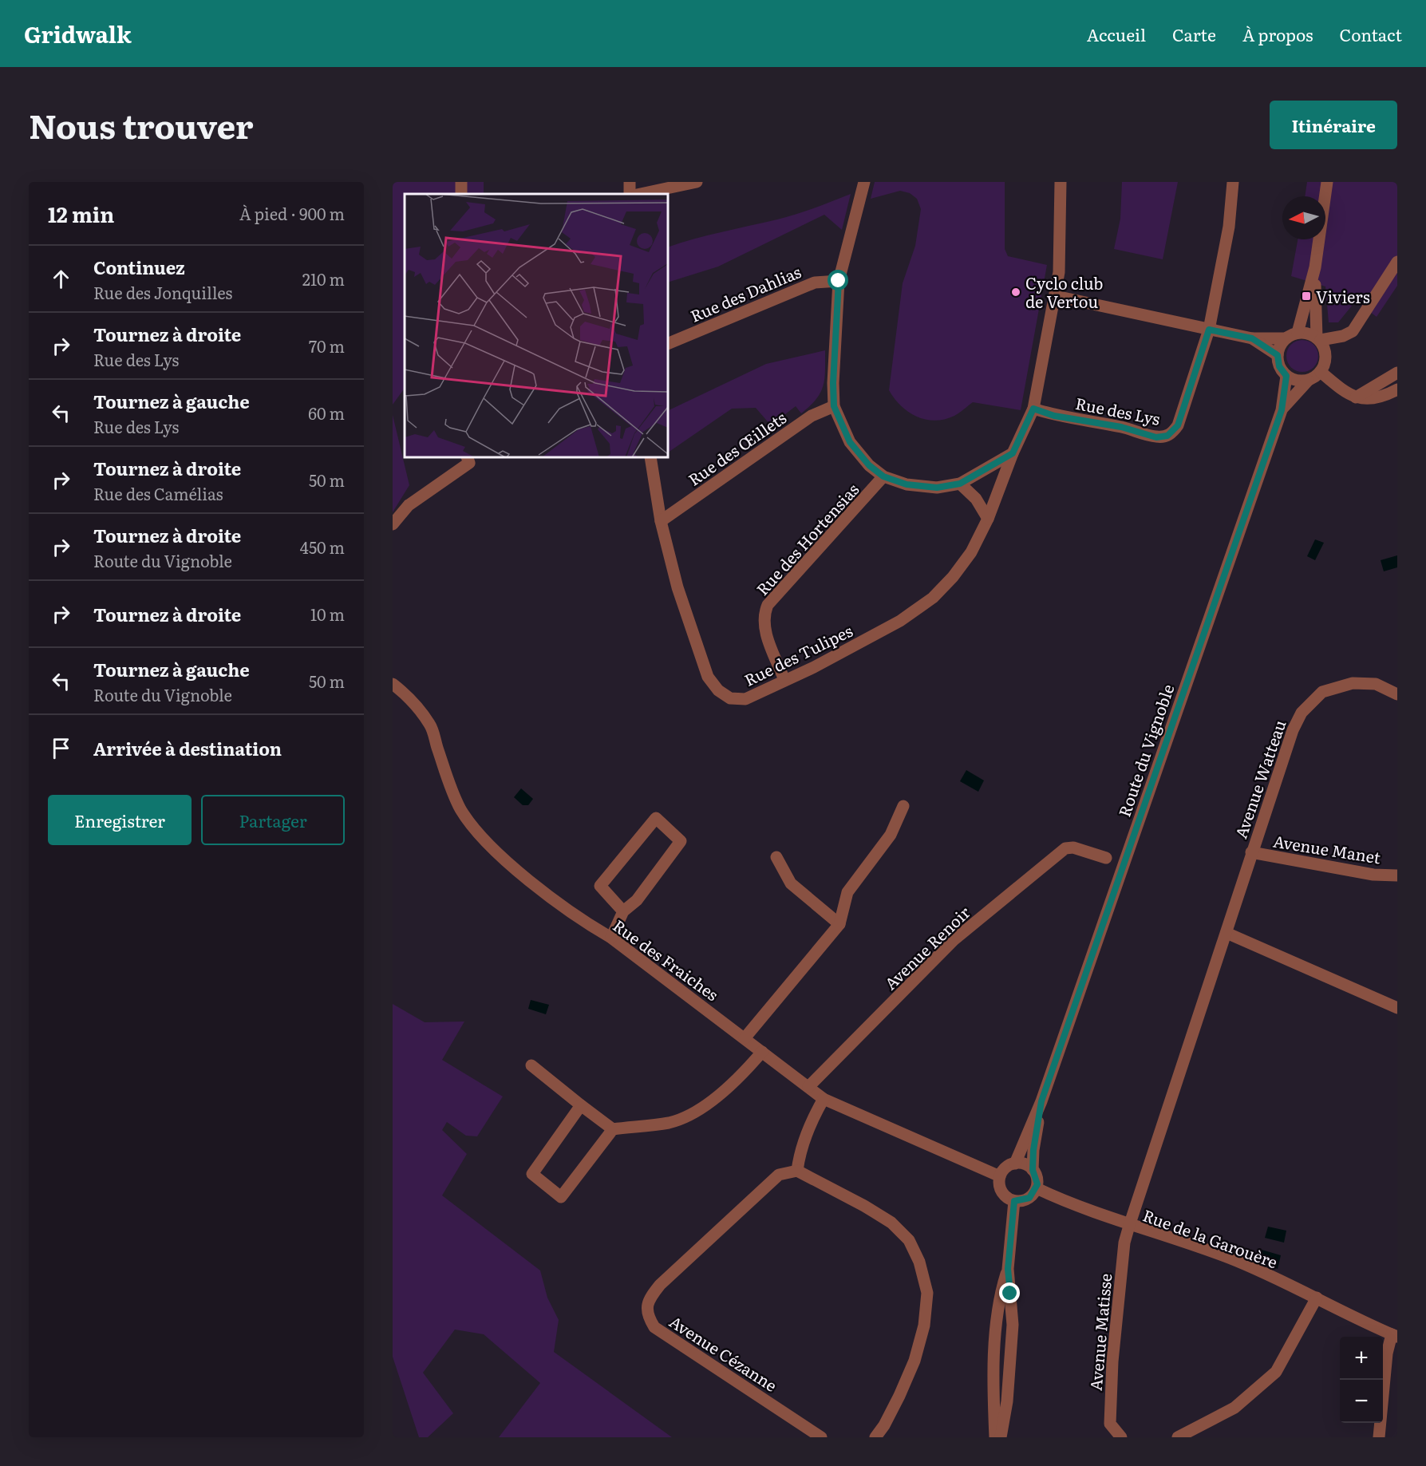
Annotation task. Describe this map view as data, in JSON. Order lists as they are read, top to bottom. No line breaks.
{"streets":{"street":["Rue des Dahlias","Rue des Lys","Rue des Œillets","Rue des Hortensias","Rue des Tulipes","Route du Vignoble","Avenue Watteau","Avenue Manet","Avenue Renoir","Rue des Fraiches","Rue de la Garouère","Avenue Matisse","Avenue Cézanne"]},"crossings":[["Rue des Lys","Rue des Tulipes"],["Rue des Œillets","Rue des Tulipes"],["Rue des Hortensias","Rue des Tulipes"],["Route du Vignoble","Rue des Fraiches"],["Route du Vignoble","Rue de la Garouère"],["Avenue Watteau","Avenue Manet"],["Avenue Watteau","Rue de la Garouère"],["Avenue Watteau","Avenue Matisse"],["Avenue Renoir","Rue des Fraiches"],["Rue des Fraiches","Rue de la Garouère"],["Rue de la Garouère","Avenue Matisse"]],"places":{"other":["Cyclo club de Vertou"],"transit":["Viviers"]},"north":"left","page":{"header":"Gridwalk","nav":["Accueil","Carte","À propos","Contact"],"title":"Nous trouver","buttons":["Itinéraire",["Enregistrer","Partager"]],"heading":["12 min","À pied · 900 m"],"list":[["Continuez","Rue des Jonquilles","210 m"],["Tournez à droite","Rue des Lys","70 m"],["Tournez à gauche","Rue des Lys","60 m"],["Tournez à droite","Rue des Camélias","50 m"],["Tournez à droite","Route du Vignoble","450 m"],["Tournez à droite","10 m"],["Tournez à gauche","Route du Vignoble","50 m"],"Arrivée à destination"],"map_buttons":["+","−"]}}
